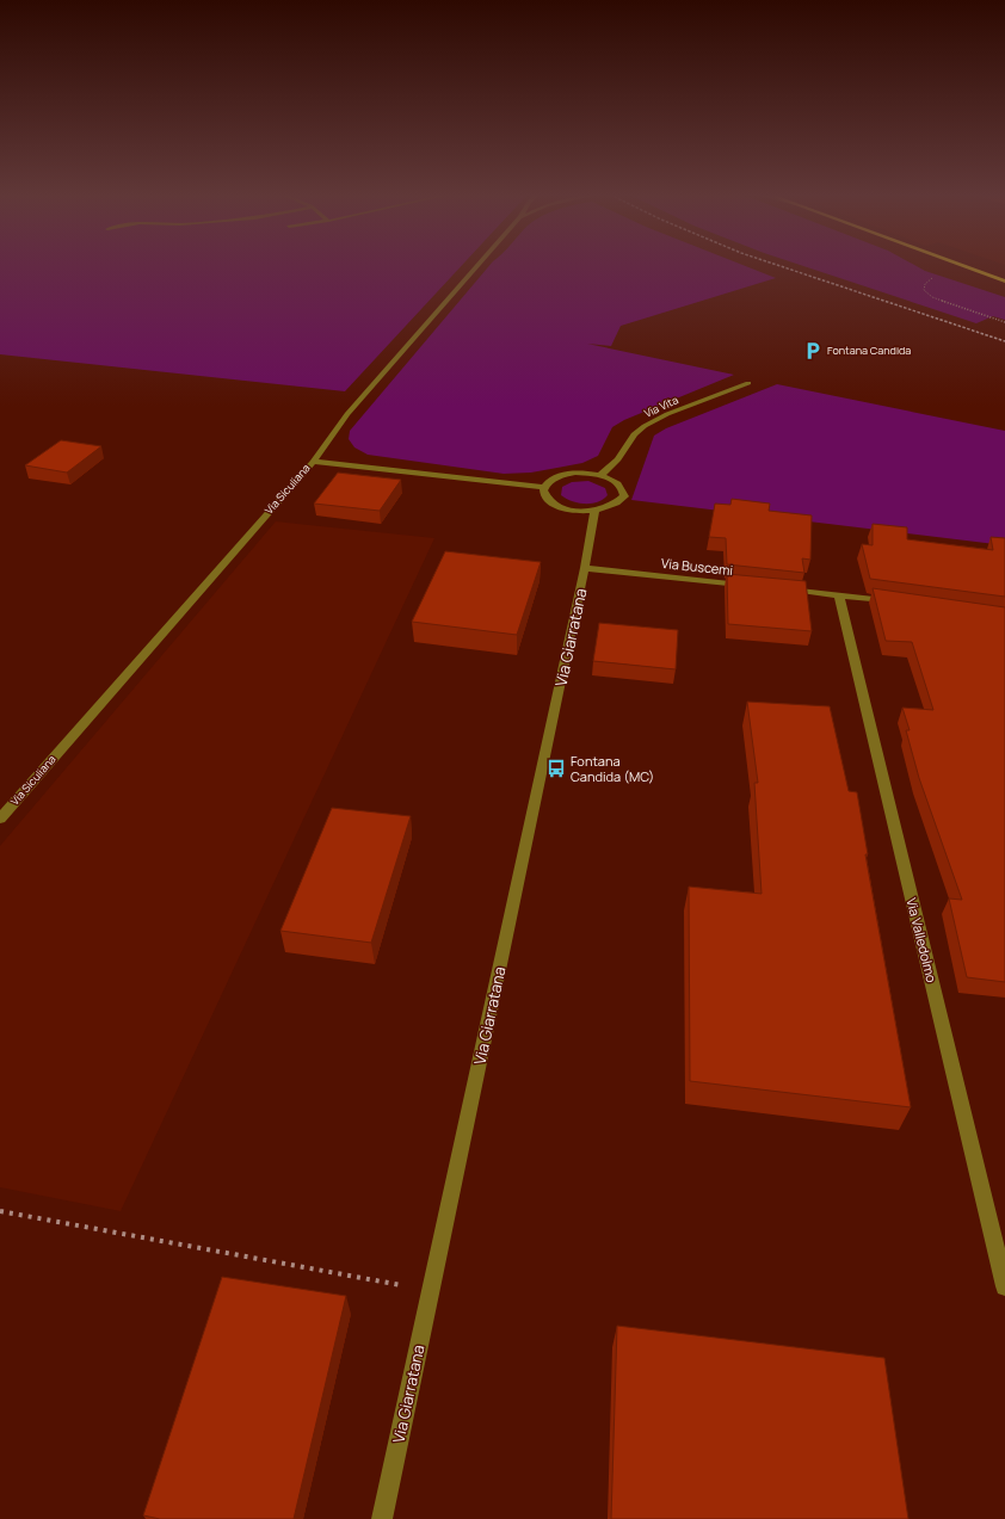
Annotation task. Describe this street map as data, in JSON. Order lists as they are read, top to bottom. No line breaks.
{"streets":{"street":["Via Vita","Via Siculiana","Via Buscemi","Via Giarratana","Via Valledolmo"]},"crossings":[["Via Buscemi","Via Giarratana"]],"places":{"parking":["Fontana Candida"],"bus stop":["Fontana Candida (MC)"]}}
